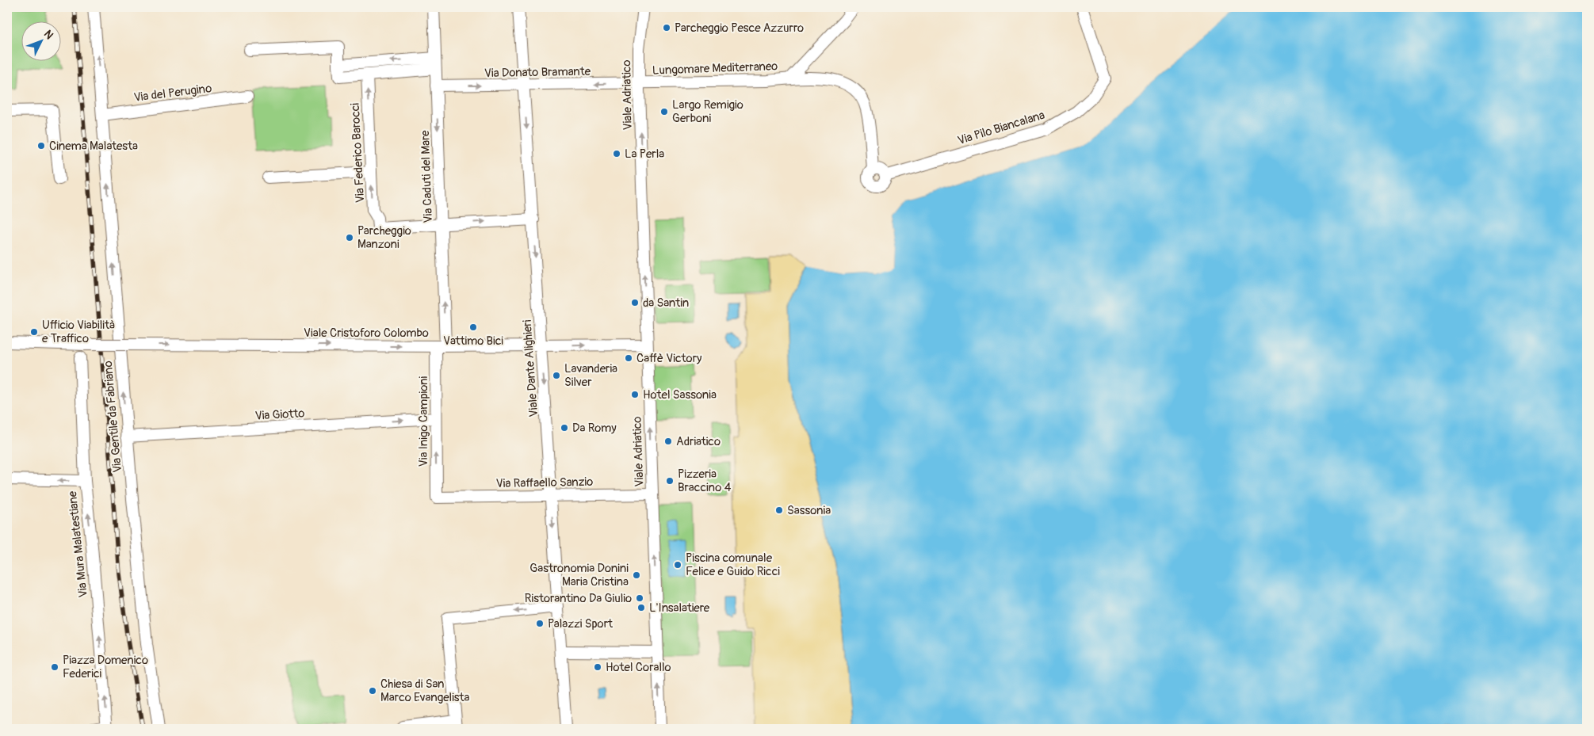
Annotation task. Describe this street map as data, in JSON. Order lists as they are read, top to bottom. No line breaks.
{"streets":{"street":["Lungomare Mediterraneo","Via Donato Bramante","Via del Perugino","Viale Adriatico","Via Pilo Biancalana","Via Federico Barocci","Via Caduti del Mare","Viale Cristoforo Colombo","Viale Dante Alighieri","Via Giotto","Via Gentile da Fabriano","Via Inigo Campioni","Via Raffaello Sanzio","Via Mura Malatestiane"]},"crossings":[["Lungomare Mediterraneo","Via Donato Bramante"],["Lungomare Mediterraneo","Viale Adriatico"],["Lungomare Mediterraneo","Via Pilo Biancalana"],["Via Donato Bramante","Viale Adriatico"],["Via Donato Bramante","Via Caduti del Mare"],["Via Donato Bramante","Viale Dante Alighieri"],["Via del Perugino","Via Gentile da Fabriano"],["Viale Adriatico","Viale Cristoforo Colombo"],["Viale Adriatico","Via Raffaello Sanzio"],["Via Federico Barocci","Via Caduti del Mare"],["Via Caduti del Mare","Viale Cristoforo Colombo"],["Via Caduti del Mare","Via Inigo Campioni"],["Viale Cristoforo Colombo","Viale Dante Alighieri"],["Viale Cristoforo Colombo","Via Inigo Campioni"],["Viale Dante Alighieri","Via Raffaello Sanzio"],["Via Giotto","Via Gentile da Fabriano"],["Via Giotto","Via Inigo Campioni"],["Via Inigo Campioni","Via Raffaello Sanzio"]],"one_way":["Viale Adriatico","Viale Cristoforo Colombo","Viale Dante Alighieri","Via Giotto","Via Gentile da Fabriano","Via Inigo Campioni","Via Mura Malatestiane"],"places":["Parcheggio Pesce Azzurro","Largo Remigio Gerboni","Cinema Malatesta","La Perla","Parcheggio Manzoni","da Santin","Vattimo Bici","Ufficio Viabilità e Traffico","Caffè Victory","Lavanderia Silver","Hotel Sassonia","Da Romy","Adriatico","Pizzeria Braccino 4","Sassonia","Piscina comunale Felice e Guido Ricci","Gastronomia Donini Maria Cristina","Ristorantino Da Giulio","L'Insalatiere","Palazzi Sport","Piazza Domenico Federici","Hotel Corallo","Chiesa di San Marco Evangelista"],"north":"top right"}
